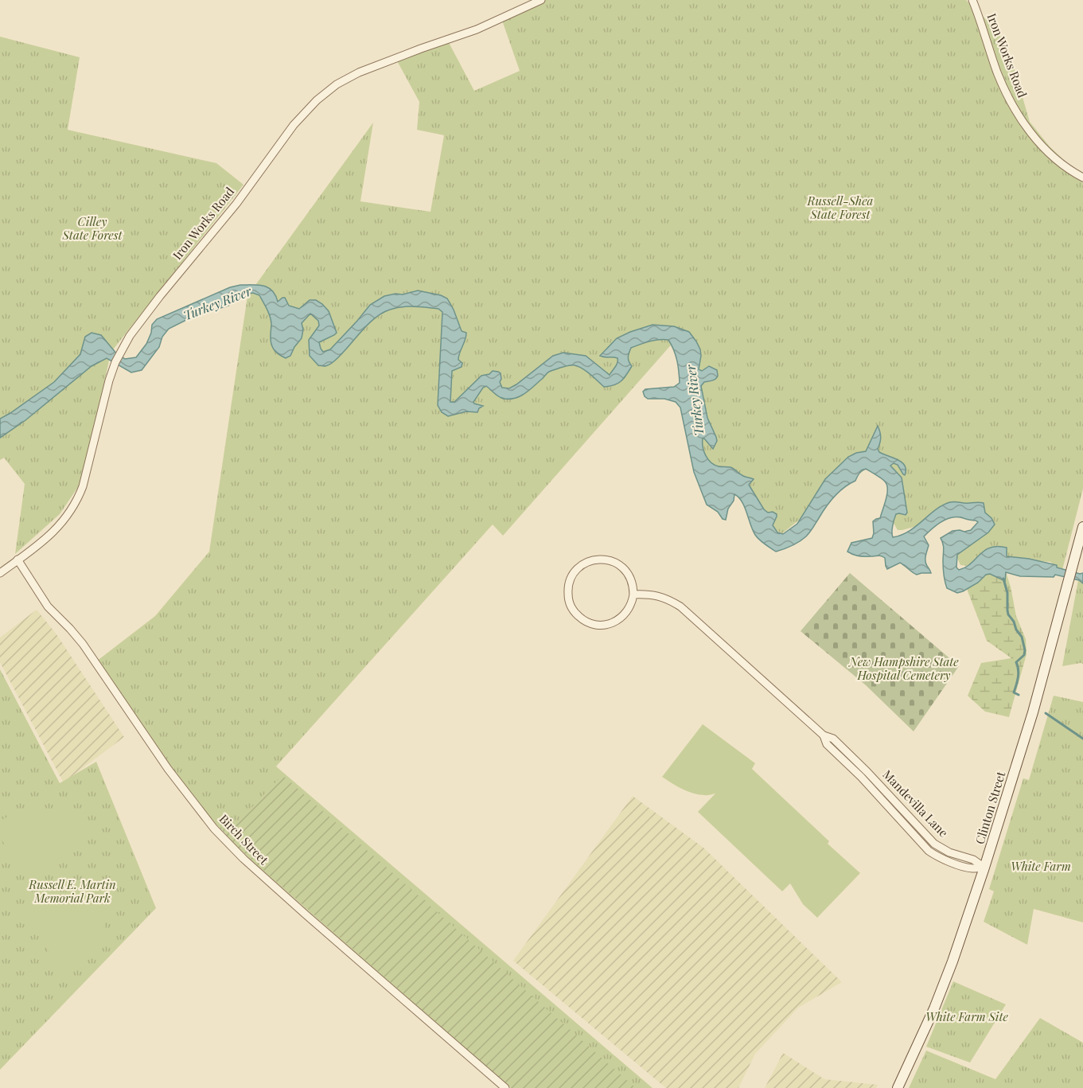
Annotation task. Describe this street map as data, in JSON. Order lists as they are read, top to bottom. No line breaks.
{"streets":{"main road":["Clinton Street"],"street":["Iron Works Road","Mandevilla Lane","Birch Street"]},"crossings":[["Iron Works Road","Birch Street"],["Mandevilla Lane","Clinton Street"]],"water":["Turkey River"],"parks":["Russell-Shea State Forest","Cilley State Forest","New Hampshire State Hospital Cemetery","White Farm","Russell E. Martin Memorial Park","White Farm Site"]}
